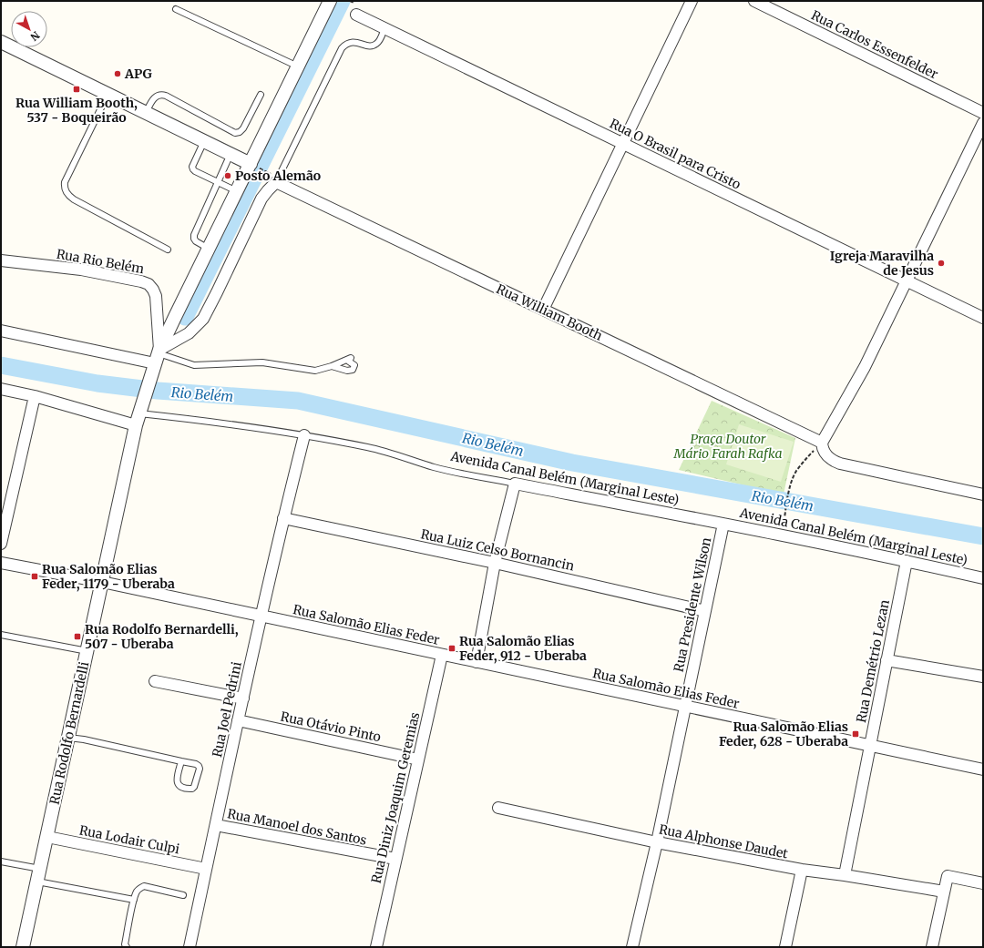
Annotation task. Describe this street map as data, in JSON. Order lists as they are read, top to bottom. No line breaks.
{"streets":{"street":["Rua Carlos Essenfelder","Rua O Brasil para Cristo","Rua Rio Belém","Rua William Booth","Avenida Canal Belém (Marginal Leste)","Rua Luiz Celso Bornancin","Rua Presidente Wilson","Rua Salomão Elias Feder","Rua Demétrio Lezan","Rua Joel Pedrini","Rua Otávio Pinto","Rua Rodolfo Bernardelli","Rua Diniz Joaquim Geremias","Rua Manoel dos Santos","Rua Lodair Culpi","Rua Alphonse Daudet"]},"crossings":[["Rua Rio Belém","Rua Rodolfo Bernardelli"],["Avenida Canal Belém (Marginal Leste)","Rua Presidente Wilson"],["Avenida Canal Belém (Marginal Leste)","Rua Demétrio Lezan"],["Avenida Canal Belém (Marginal Leste)","Rua Joel Pedrini"],["Avenida Canal Belém (Marginal Leste)","Rua Rodolfo Bernardelli"],["Rua Luiz Celso Bornancin","Rua Presidente Wilson"],["Rua Luiz Celso Bornancin","Rua Joel Pedrini"],["Rua Presidente Wilson","Rua Salomão Elias Feder"],["Rua Presidente Wilson","Rua Alphonse Daudet"],["Rua Salomão Elias Feder","Rua Demétrio Lezan"],["Rua Salomão Elias Feder","Rua Joel Pedrini"],["Rua Salomão Elias Feder","Rua Rodolfo Bernardelli"],["Rua Salomão Elias Feder","Rua Diniz Joaquim Geremias"],["Rua Demétrio Lezan","Rua Alphonse Daudet"],["Rua Joel Pedrini","Rua Otávio Pinto"],["Rua Joel Pedrini","Rua Manoel dos Santos"],["Rua Joel Pedrini","Rua Lodair Culpi"],["Rua Otávio Pinto","Rua Diniz Joaquim Geremias"],["Rua Rodolfo Bernardelli","Rua Lodair Culpi"],["Rua Diniz Joaquim Geremias","Rua Manoel dos Santos"]],"water":["Rio Belém"],"parks":["Praça Doutor Mário Farah Rafka"],"places":{"other":["APG","Posto Alemão","Igreja Maravilha de Jesus"],"transit":["Rua William Booth, 537 - Boqueirão","Rua Salomão Elias Feder, 1179 - Uberaba","Rua Rodolfo Bernardelli, 507 - Uberaba","Rua Salomão Elias Feder, 912 - Uberaba","Rua Salomão Elias Feder, 628 - Uberaba"]},"north":"bottom right"}
